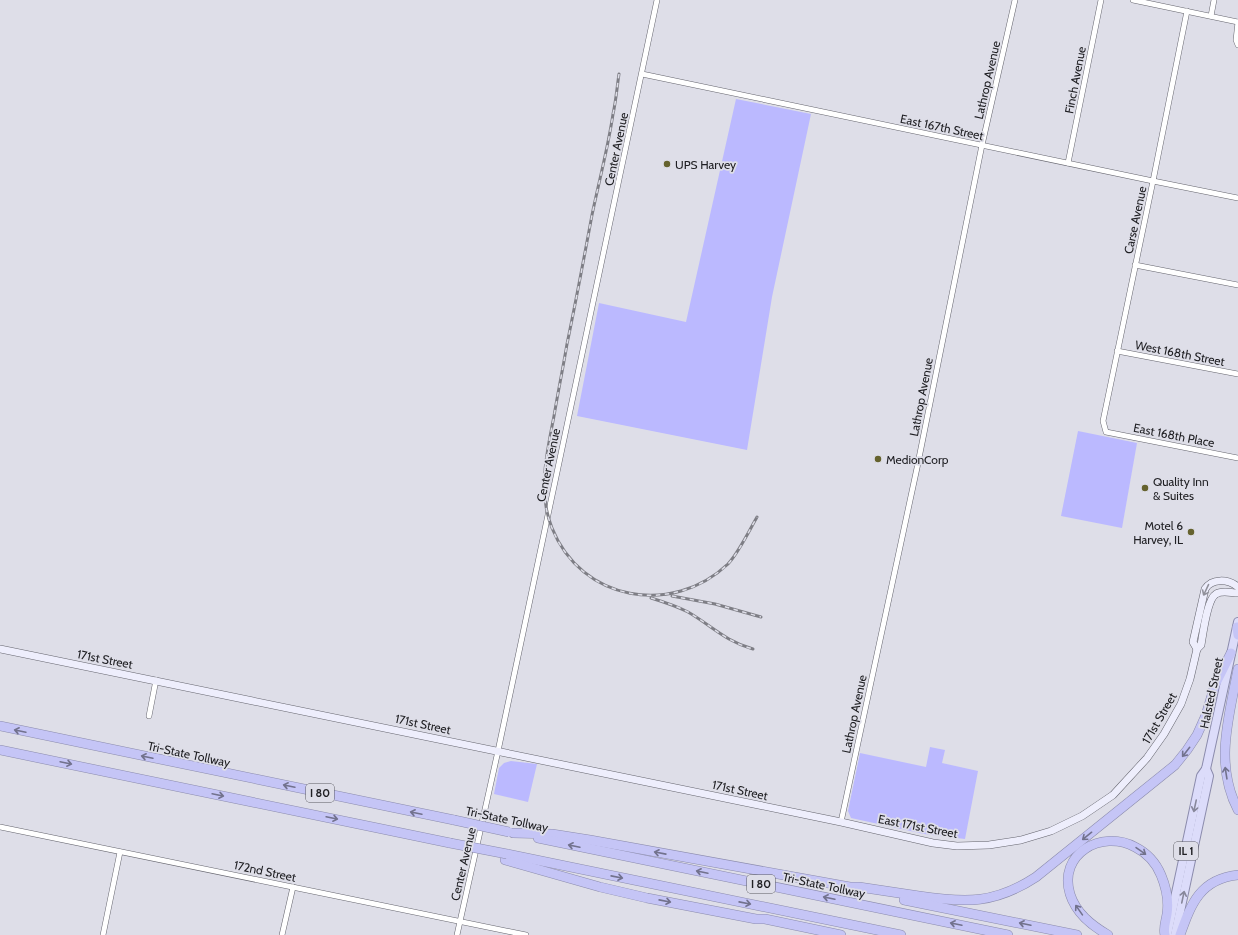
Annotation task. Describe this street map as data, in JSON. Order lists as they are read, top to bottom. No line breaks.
{"streets":{"highway":["Tri-State Tollway","I 80"],"main road":["Halsted Street","IL 1"],"street":["Lathrop Avenue","Finch Avenue","East 167th Street","Center Avenue","Carse Avenue","West 168th Street","East 168th Place","171st Street","East 171st Street","172nd Street"]},"crossings":[["Lathrop Avenue","East 167th Street"],["Lathrop Avenue","171st Street"],["Lathrop Avenue","East 171st Street"],["Finch Avenue","East 167th Street"],["East 167th Street","Center Avenue"],["East 167th Street","Carse Avenue"],["Center Avenue","171st Street"],["Center Avenue","172nd Street"],["Carse Avenue","West 168th Street"],["Carse Avenue","East 168th Place"],["171st Street","East 171st Street"]],"places":["UPS Harvey","MedionCorp","Quality Inn & Suites","Motel 6 Harvey, IL"]}
